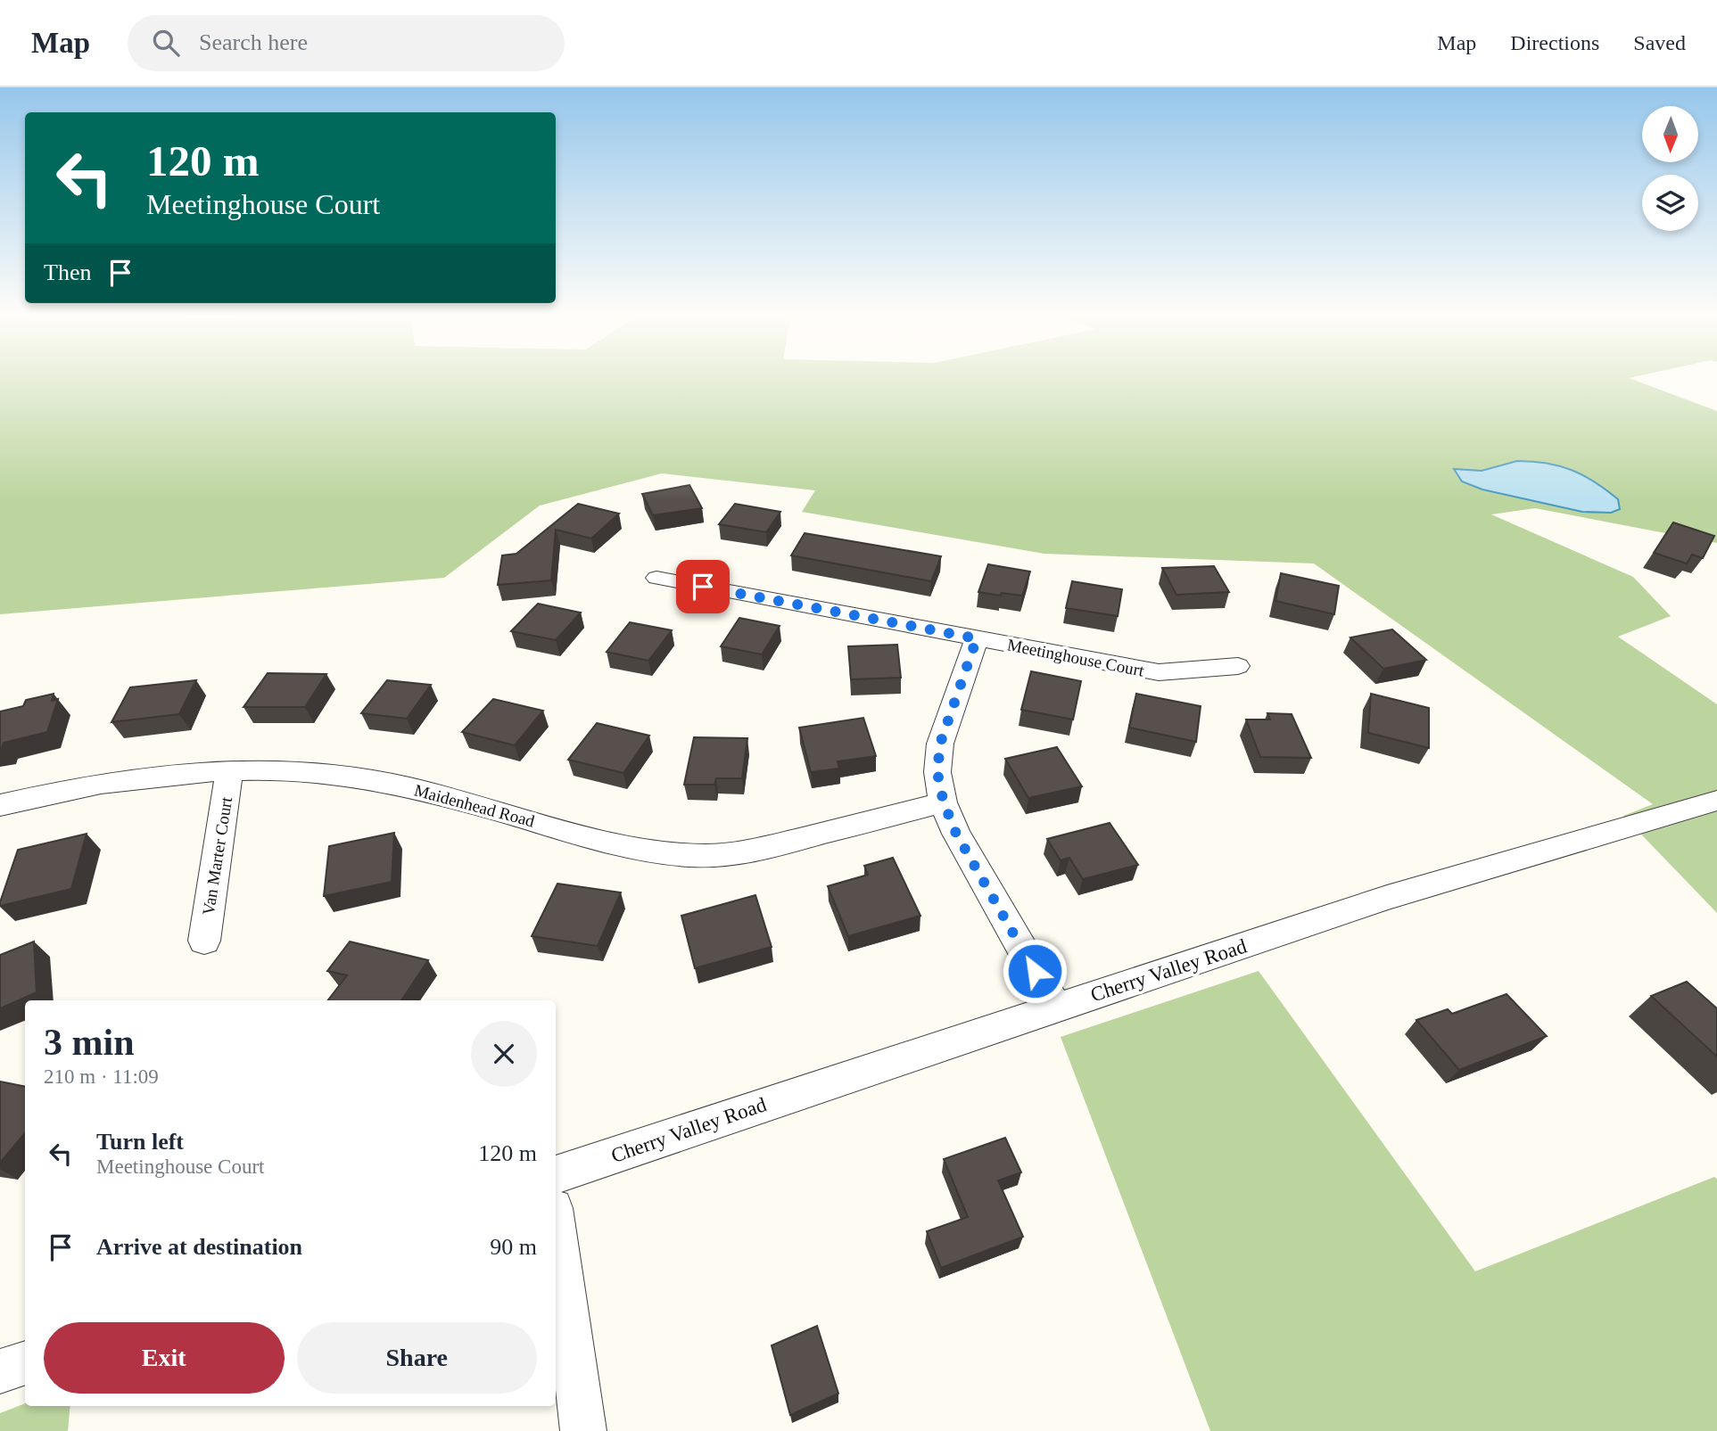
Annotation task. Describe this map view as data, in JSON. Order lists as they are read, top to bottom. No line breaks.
{"streets":{"street":["Meetinghouse Court","Maidenhead Road","Van Marter Court","Cherry Valley Road"]},"crossings":[["Maidenhead Road","Van Marter Court"]],"north":"bottom","page":{"header":"Map","search":"Search here","nav":["Map","Directions","Saved"],"turn":["120 m","Meetinghouse Court"],"then":"Then","heading":["3 min","210 m · 11:09"],"list":[{"name":"Turn left","note":"Meetinghouse Court","value":"120 m"},{"name":"Arrive at destination","value":"90 m"}],"buttons":["Exit","Share"]}}
